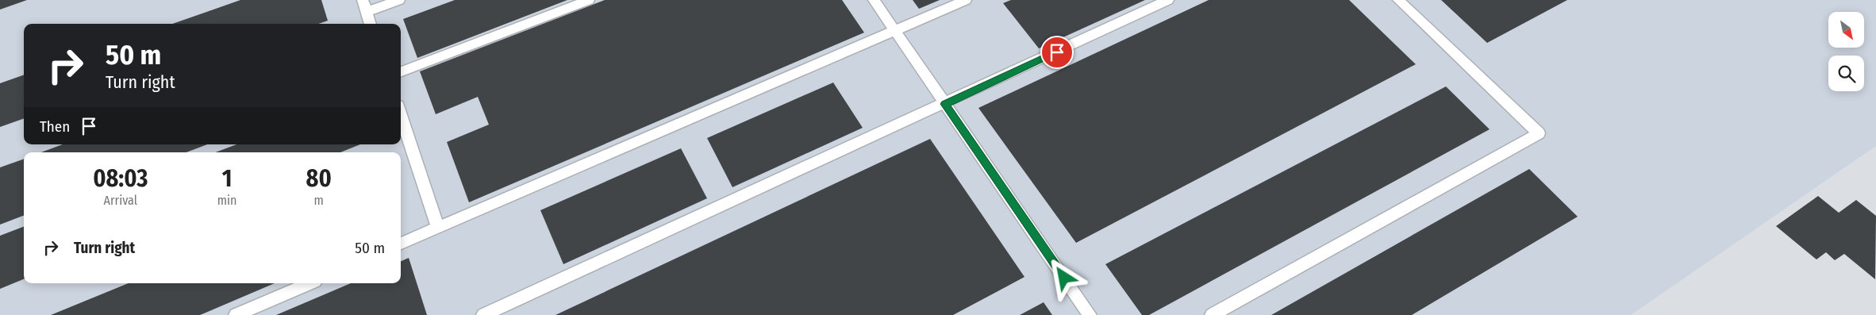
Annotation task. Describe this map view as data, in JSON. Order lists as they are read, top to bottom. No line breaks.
{"north":"bottom right","page":{"turn":["50 m","Turn right"],"then":"Then","eta":["08:03","Arrival","1","min","80","m"],"list":[{"name":"Turn right","value":"50 m"}]}}
